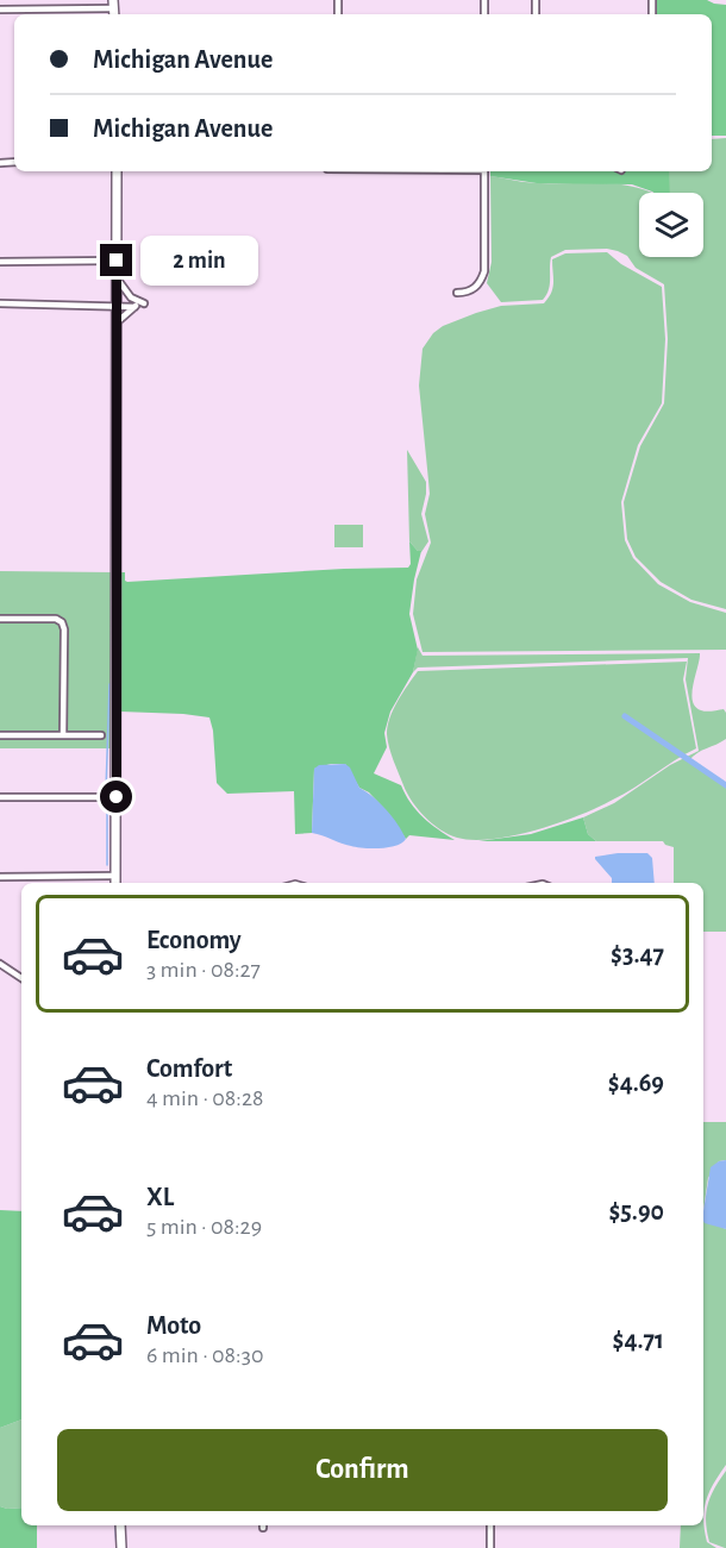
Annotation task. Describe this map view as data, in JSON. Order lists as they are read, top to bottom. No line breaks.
{"page":{"banner":["Michigan Avenue","Michigan Avenue"],"bubble":"2 min","list":[{"name":"Economy","note":"3 min · 08:27","value":"$3.47"},{"name":"Comfort","note":"4 min · 08:28","value":"$4.69"},{"name":"XL","note":"5 min · 08:29","value":"$5.90"},{"name":"Moto","note":"6 min · 08:30","value":"$4.71"}],"buttons":"Confirm"}}
